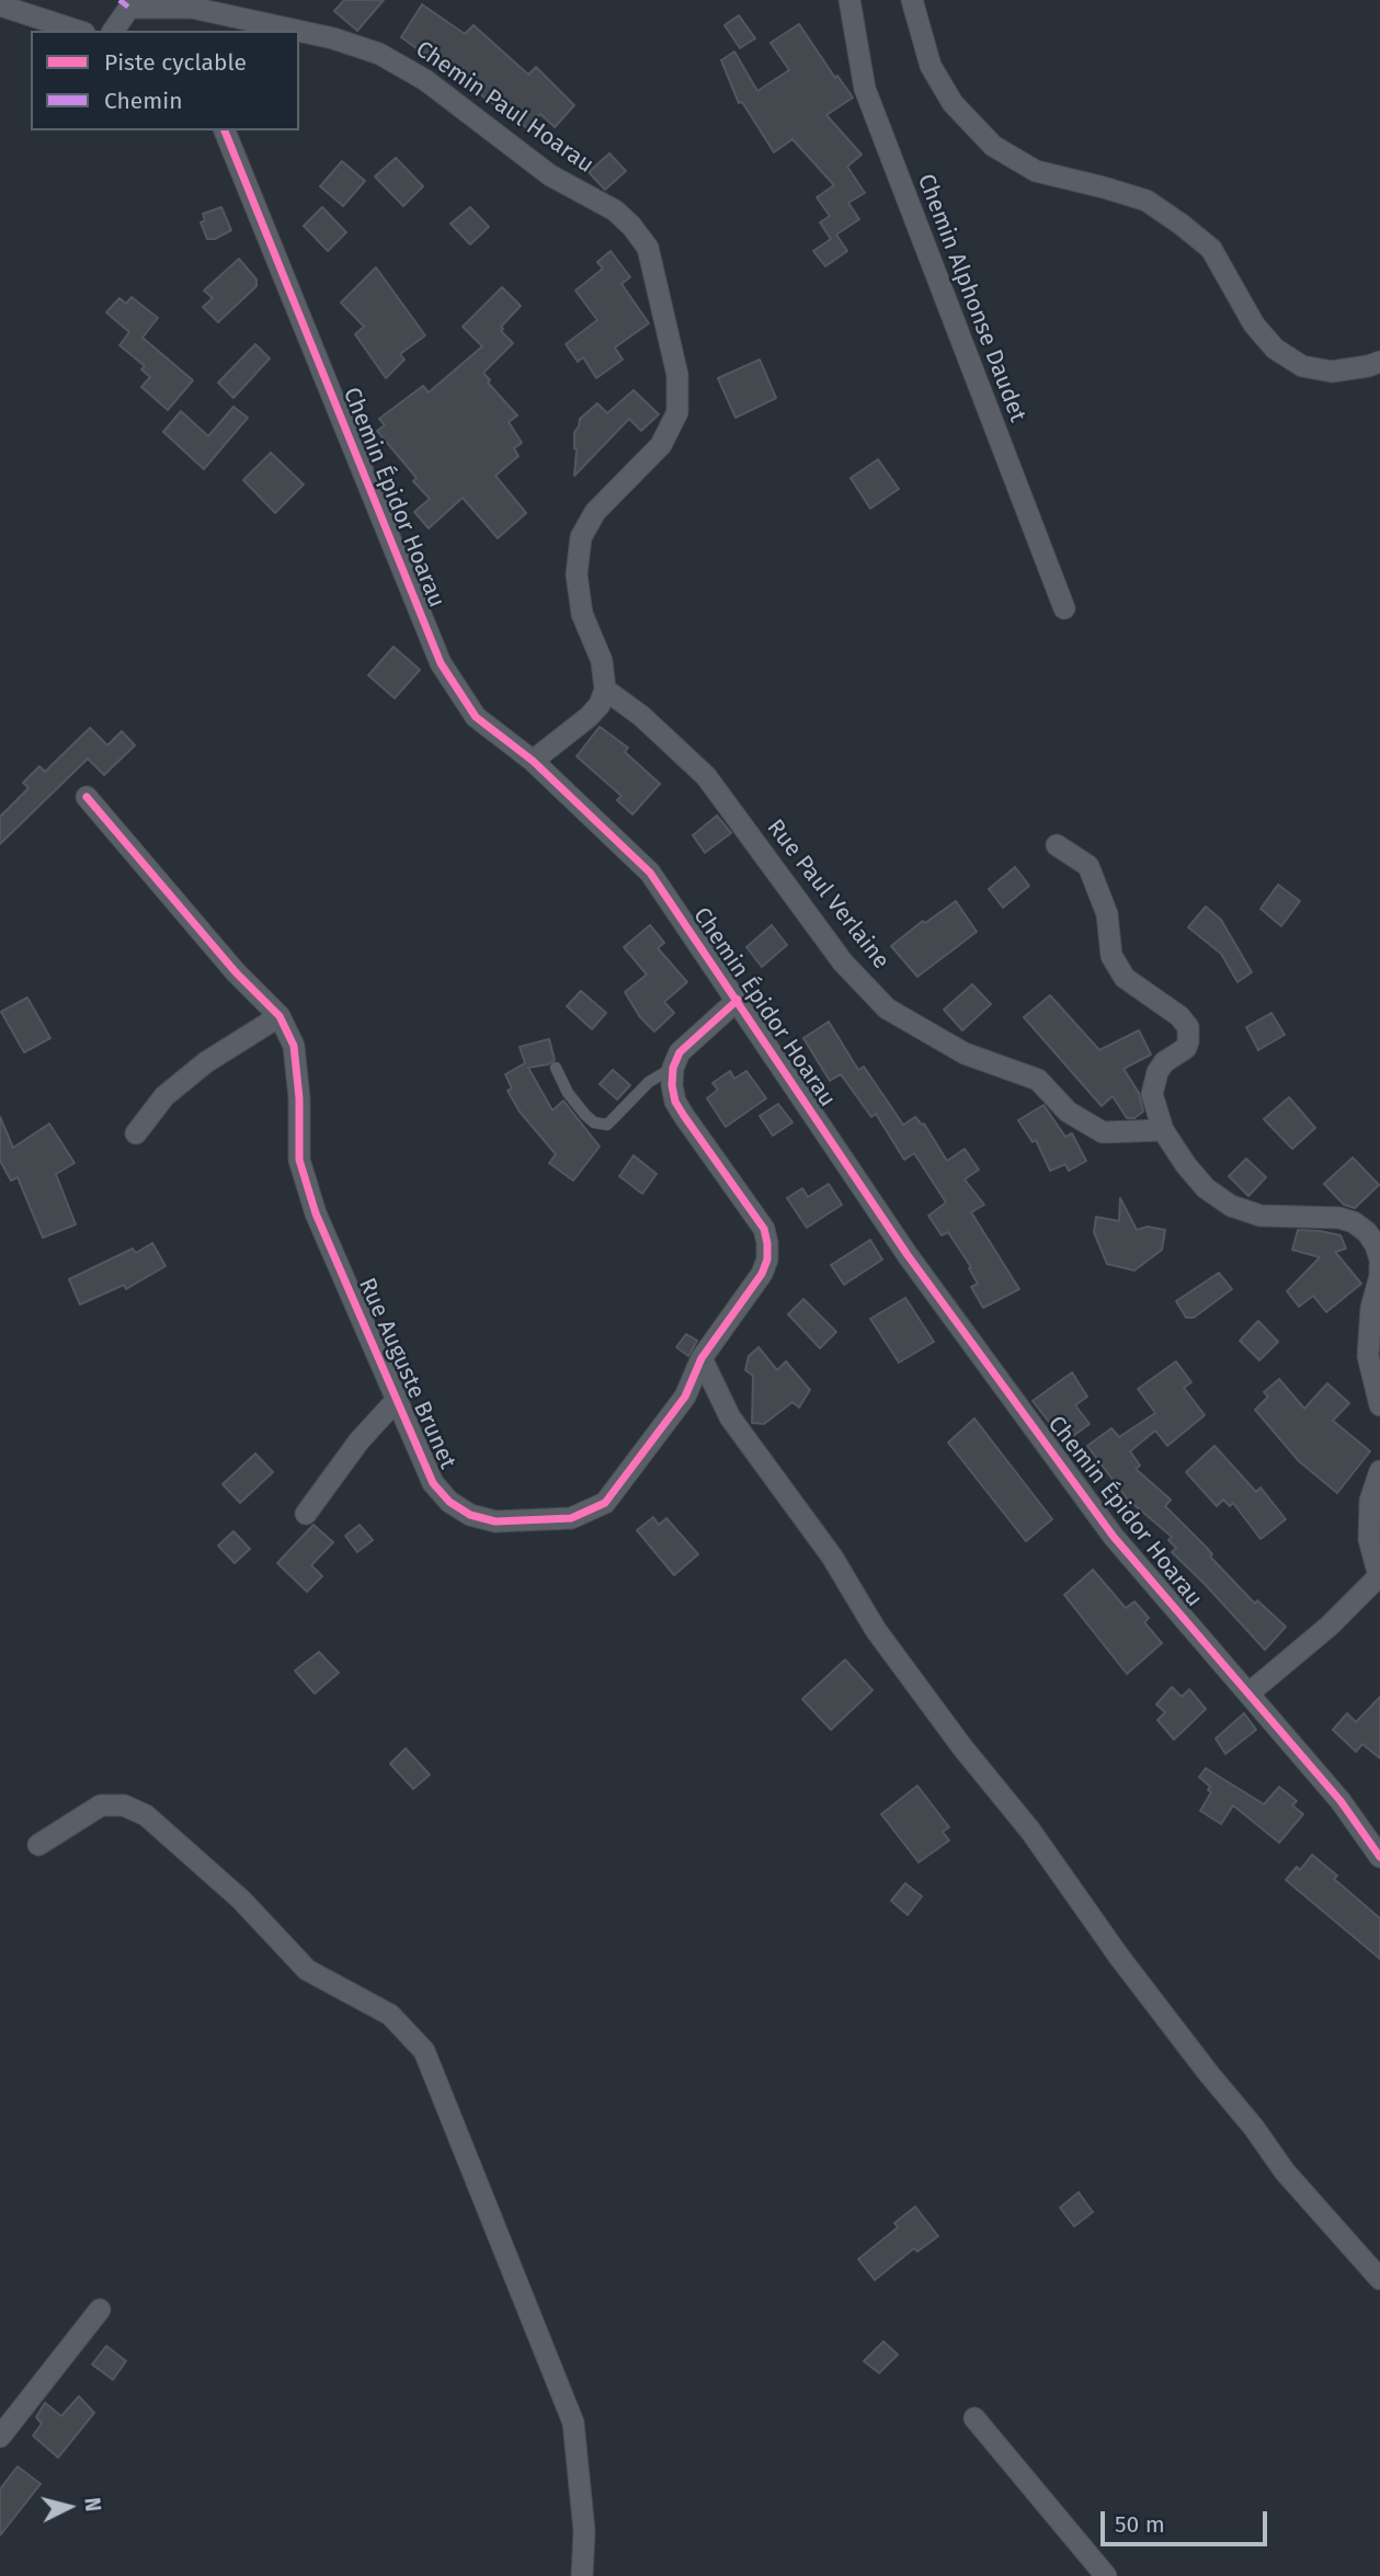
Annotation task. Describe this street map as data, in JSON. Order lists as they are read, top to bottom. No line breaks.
{"streets":{"street":["Chemin Paul Hoarau","Chemin Alphonse Daudet","Chemin Épidor Hoarau","Rue Paul Verlaine","Rue Auguste Brunet"]},"crossings":[["Chemin Paul Hoarau","Rue Paul Verlaine"]],"legend":["Piste cyclable","Chemin"],"scale_bar":"50 m","north":"right"}
